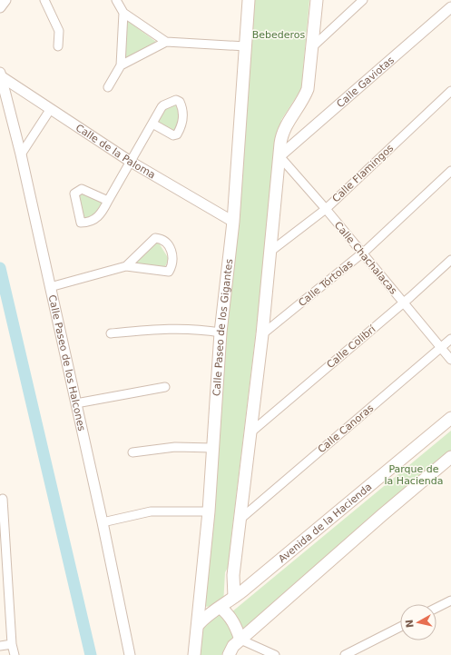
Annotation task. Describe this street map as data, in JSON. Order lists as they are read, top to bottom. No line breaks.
{"streets":{"main road":["Calle Paseo de los Gigantes","Avenida de la Hacienda"],"street":["Calle Gaviotas","Calle de la Paloma","Calle Flamingos","Calle Chachalacas","Calle Tórtolas","Calle Colibrí","Calle Paseo de los Halcones","Calle Canoras"]},"crossings":[["Calle Gaviotas","Calle Chachalacas"],["Calle de la Paloma","Calle Paseo de los Gigantes"],["Calle de la Paloma","Calle Paseo de los Halcones"],["Calle Flamingos","Calle Chachalacas"],["Calle Chachalacas","Calle Tórtolas"],["Calle Chachalacas","Calle Colibrí"],["Calle Chachalacas","Calle Canoras"],["Calle Paseo de los Gigantes","Avenida de la Hacienda"]],"parks":["Bebederos","Parque de la Hacienda"],"north":"left"}
